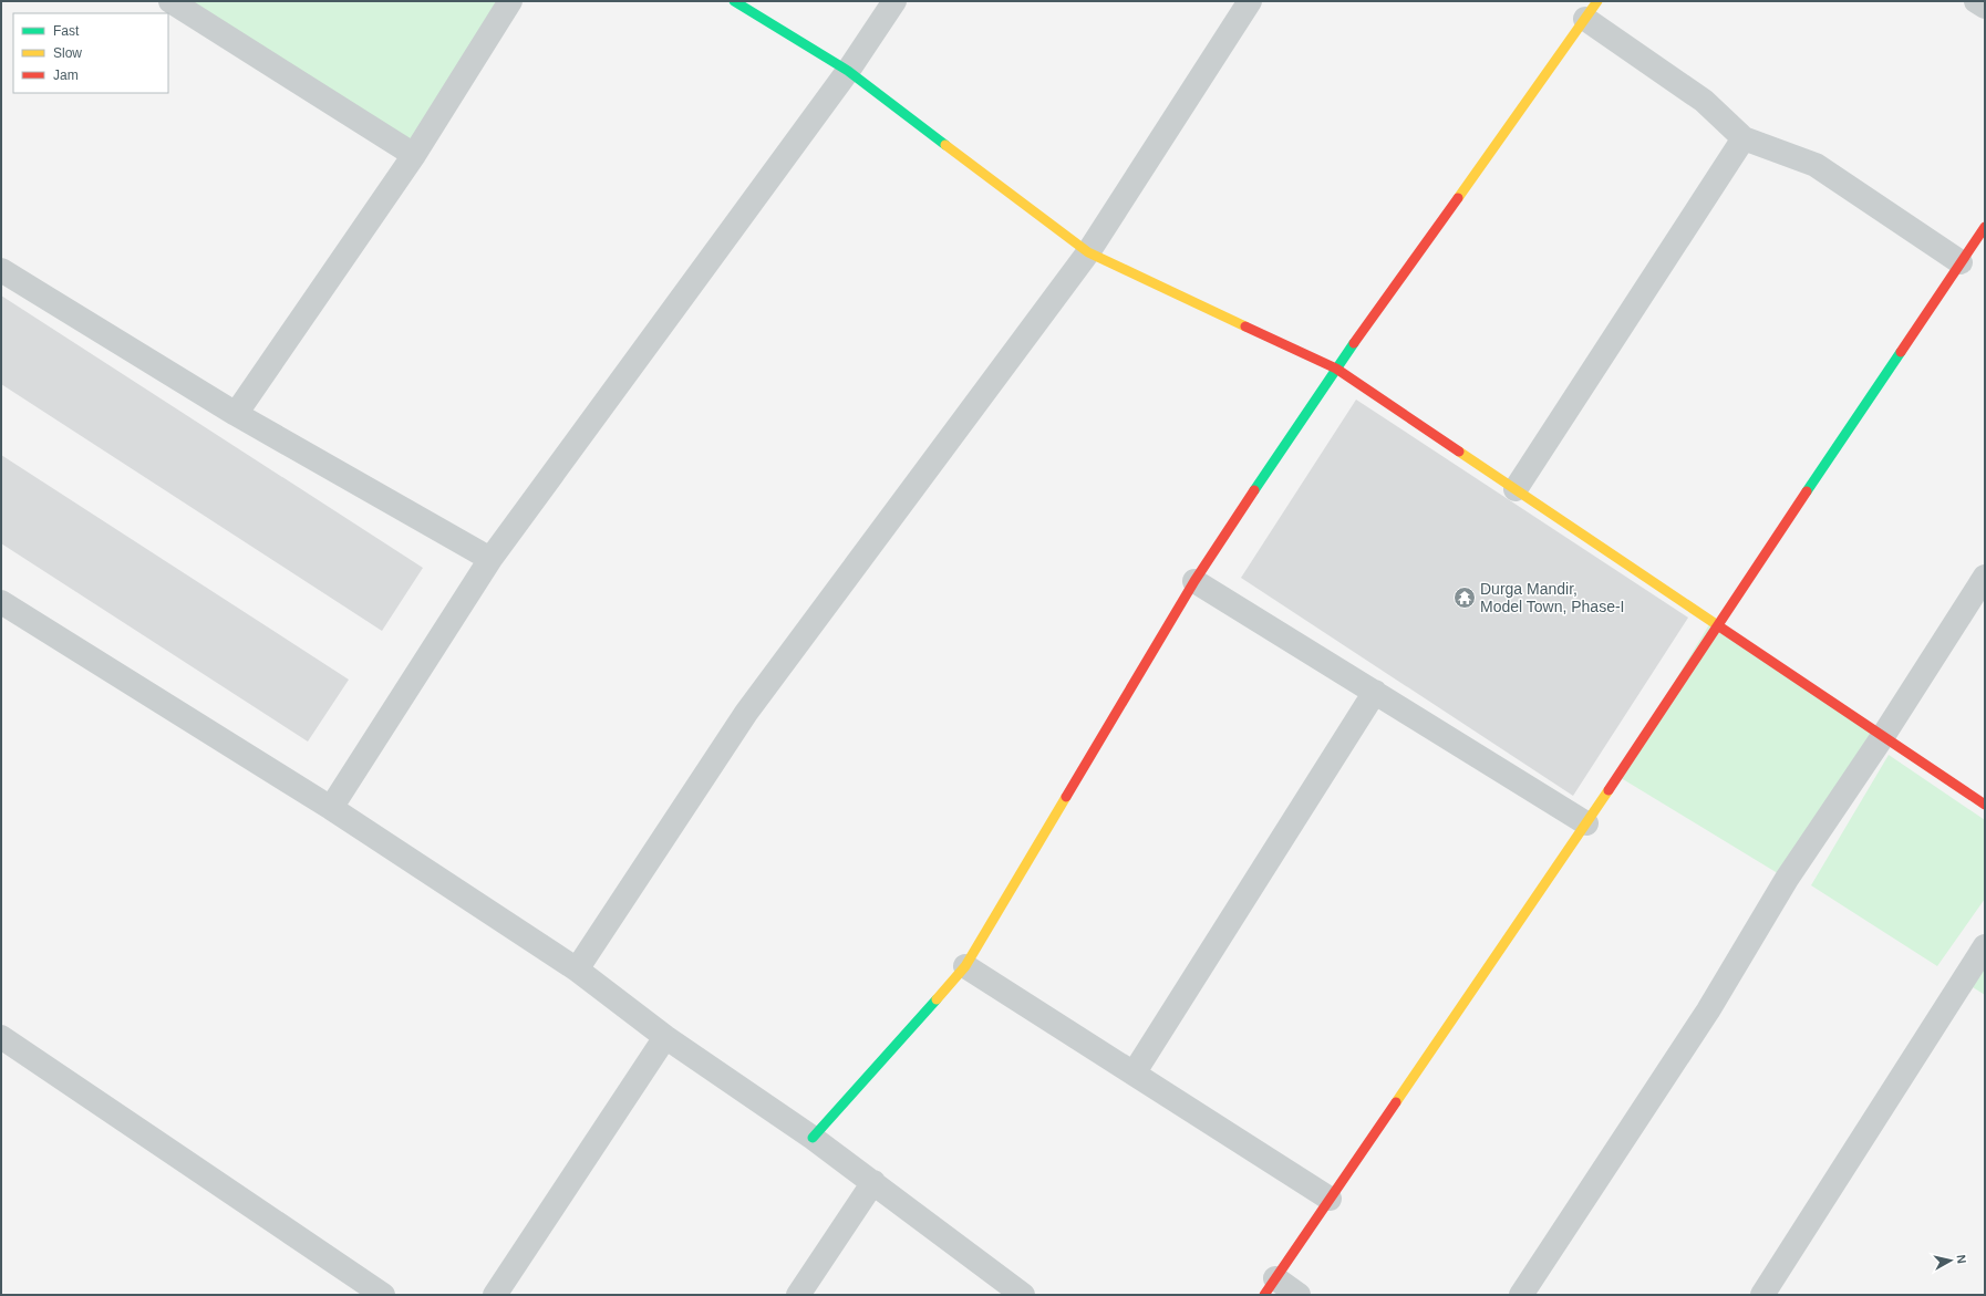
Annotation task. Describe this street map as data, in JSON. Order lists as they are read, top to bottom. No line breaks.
{"places":{"temple":["Durga Mandir, Model Town, Phase-I"]},"legend":["Fast","Slow","Jam"],"north":"right"}
